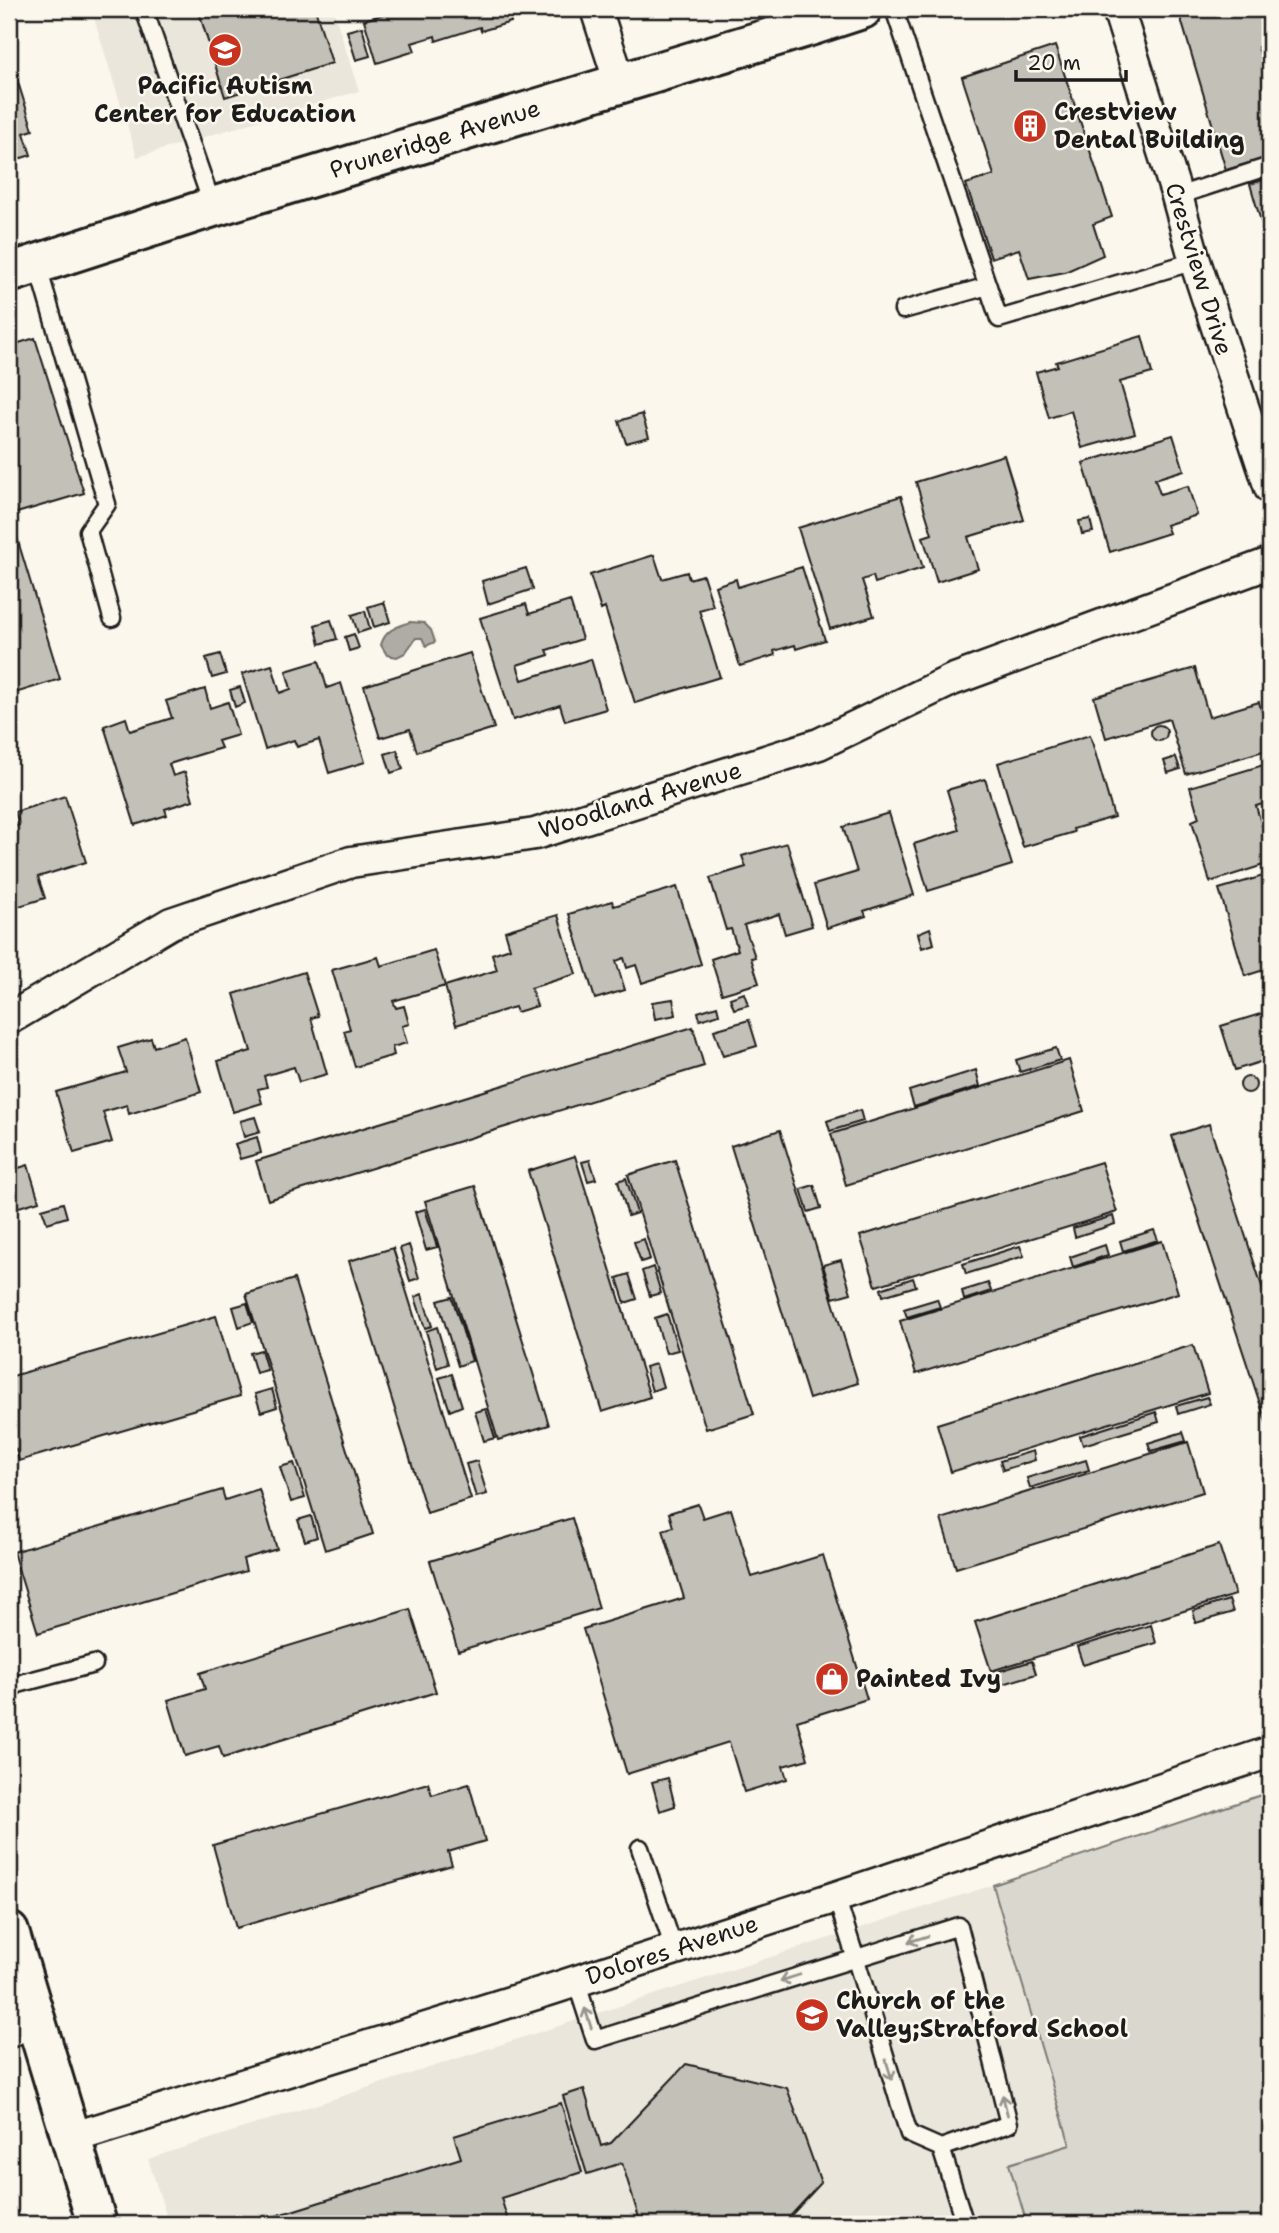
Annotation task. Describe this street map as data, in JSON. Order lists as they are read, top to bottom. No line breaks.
{"streets":{"main road":["Pruneridge Avenue"],"street":["Crestview Drive","Woodland Avenue","Dolores Avenue"]},"places":{"school or university":["Pacific Autism Center for Education","Church of the Valley;Stratford School"],"building":["Crestview Dental Building"],"shop":["Painted Ivy"]},"scale_bar":"20 m"}
